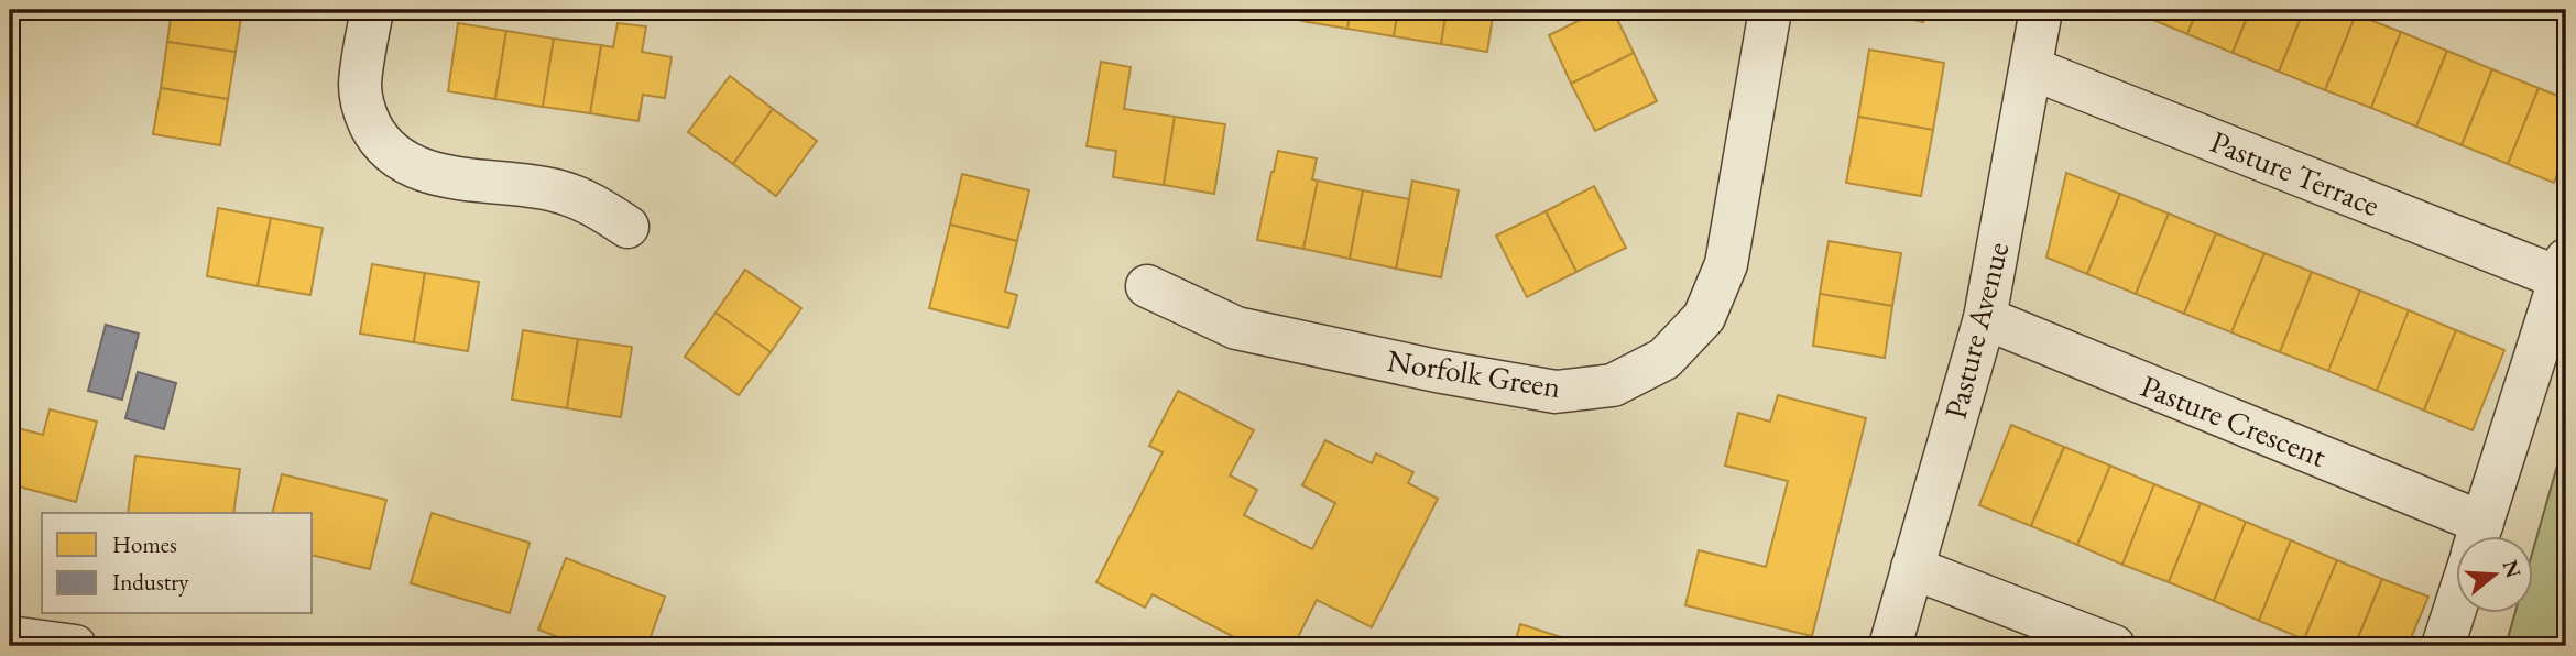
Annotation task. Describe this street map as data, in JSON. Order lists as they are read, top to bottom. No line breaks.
{"streets":{"street":["Pasture Terrace","Pasture Avenue","Norfolk Green","Pasture Crescent"]},"crossings":[["Pasture Terrace","Pasture Avenue"],["Pasture Avenue","Pasture Crescent"]],"legend":["Homes","Industry"],"north":"right"}
